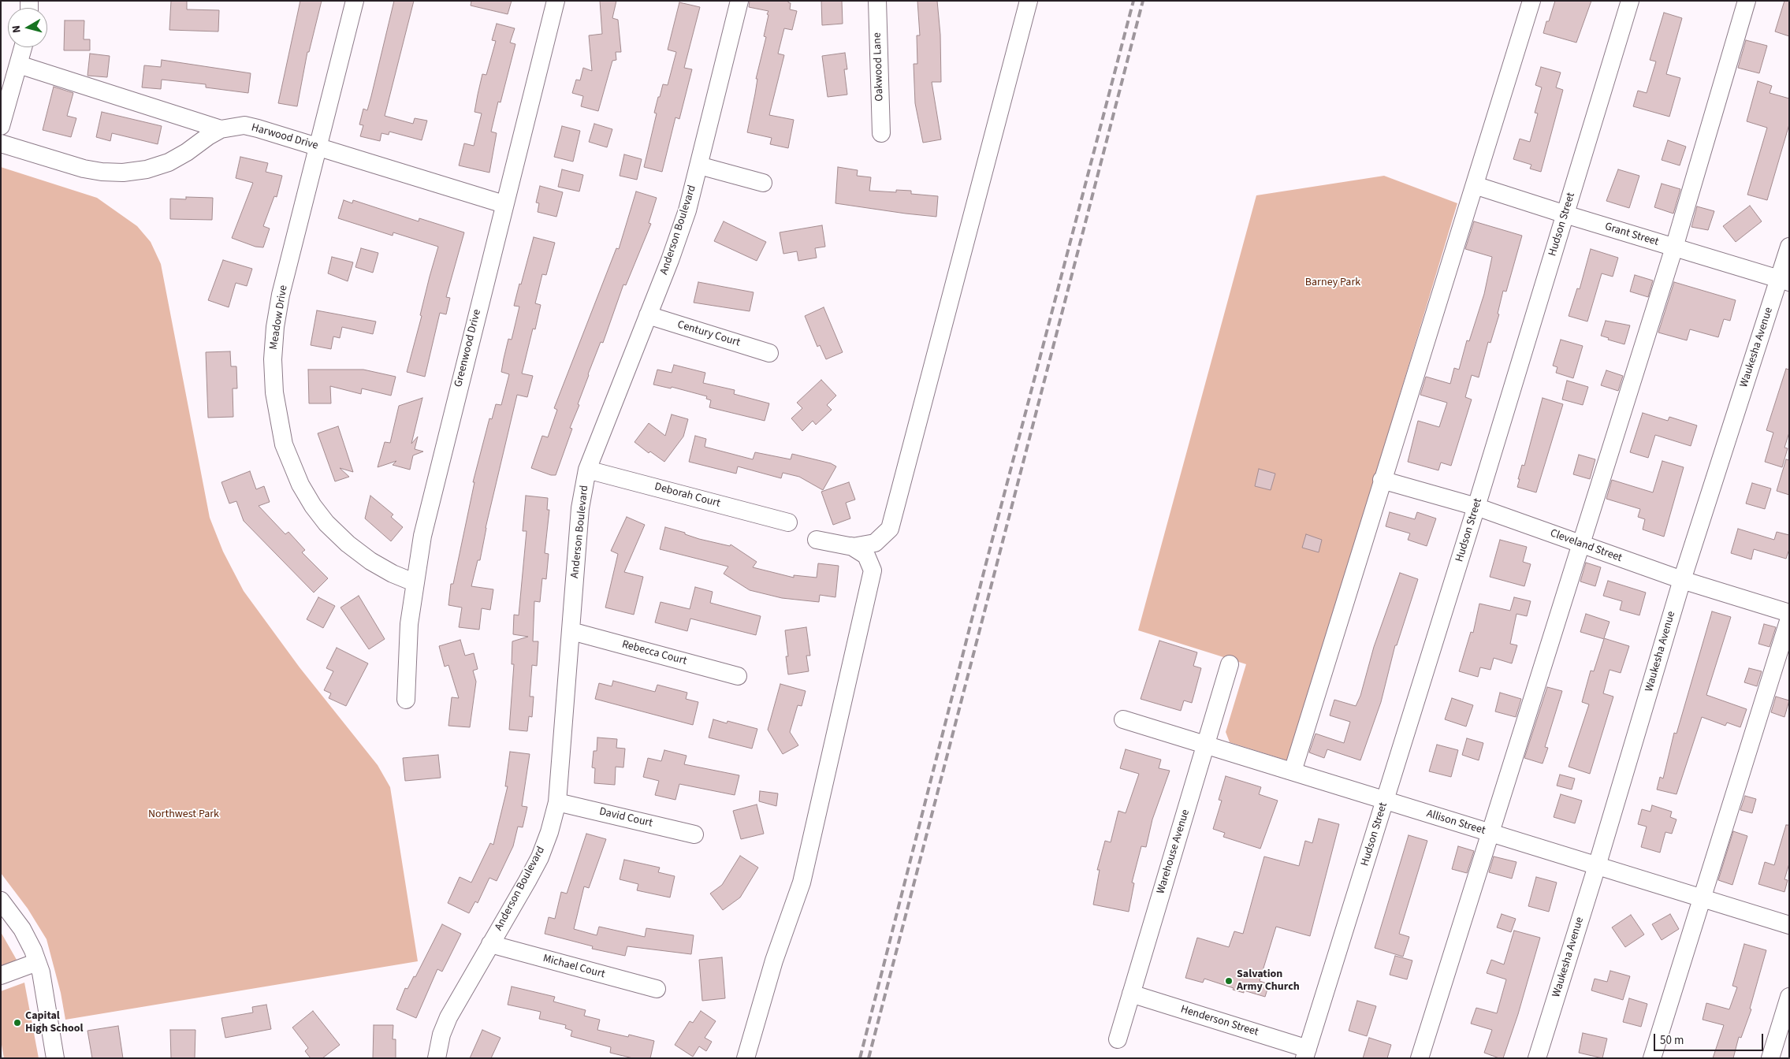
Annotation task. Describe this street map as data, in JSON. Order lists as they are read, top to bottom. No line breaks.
{"streets":{"street":["Oakwood Lane","Harwood Drive","Hudson Street","Anderson Boulevard","Grant Street","Meadow Drive","Century Court","Waukesha Avenue","Greenwood Drive","Deborah Court","Cleveland Street","Rebecca Court","David Court","Allison Street","Warehouse Avenue","Michael Court","Henderson Street"]},"crossings":[["Harwood Drive","Meadow Drive"],["Harwood Drive","Greenwood Drive"],["Hudson Street","Grant Street"],["Hudson Street","Cleveland Street"],["Hudson Street","Allison Street"],["Hudson Street","Henderson Street"],["Anderson Boulevard","Century Court"],["Anderson Boulevard","Deborah Court"],["Anderson Boulevard","Rebecca Court"],["Anderson Boulevard","David Court"],["Anderson Boulevard","Michael Court"],["Grant Street","Waukesha Avenue"],["Meadow Drive","Greenwood Drive"],["Waukesha Avenue","Cleveland Street"],["Waukesha Avenue","Allison Street"],["Allison Street","Warehouse Avenue"],["Warehouse Avenue","Henderson Street"]],"parks":["Barney Park","Northwest Park"],"places":["Salvation Army Church","Capital High School"],"scale_bar":"50 m","north":"left"}
